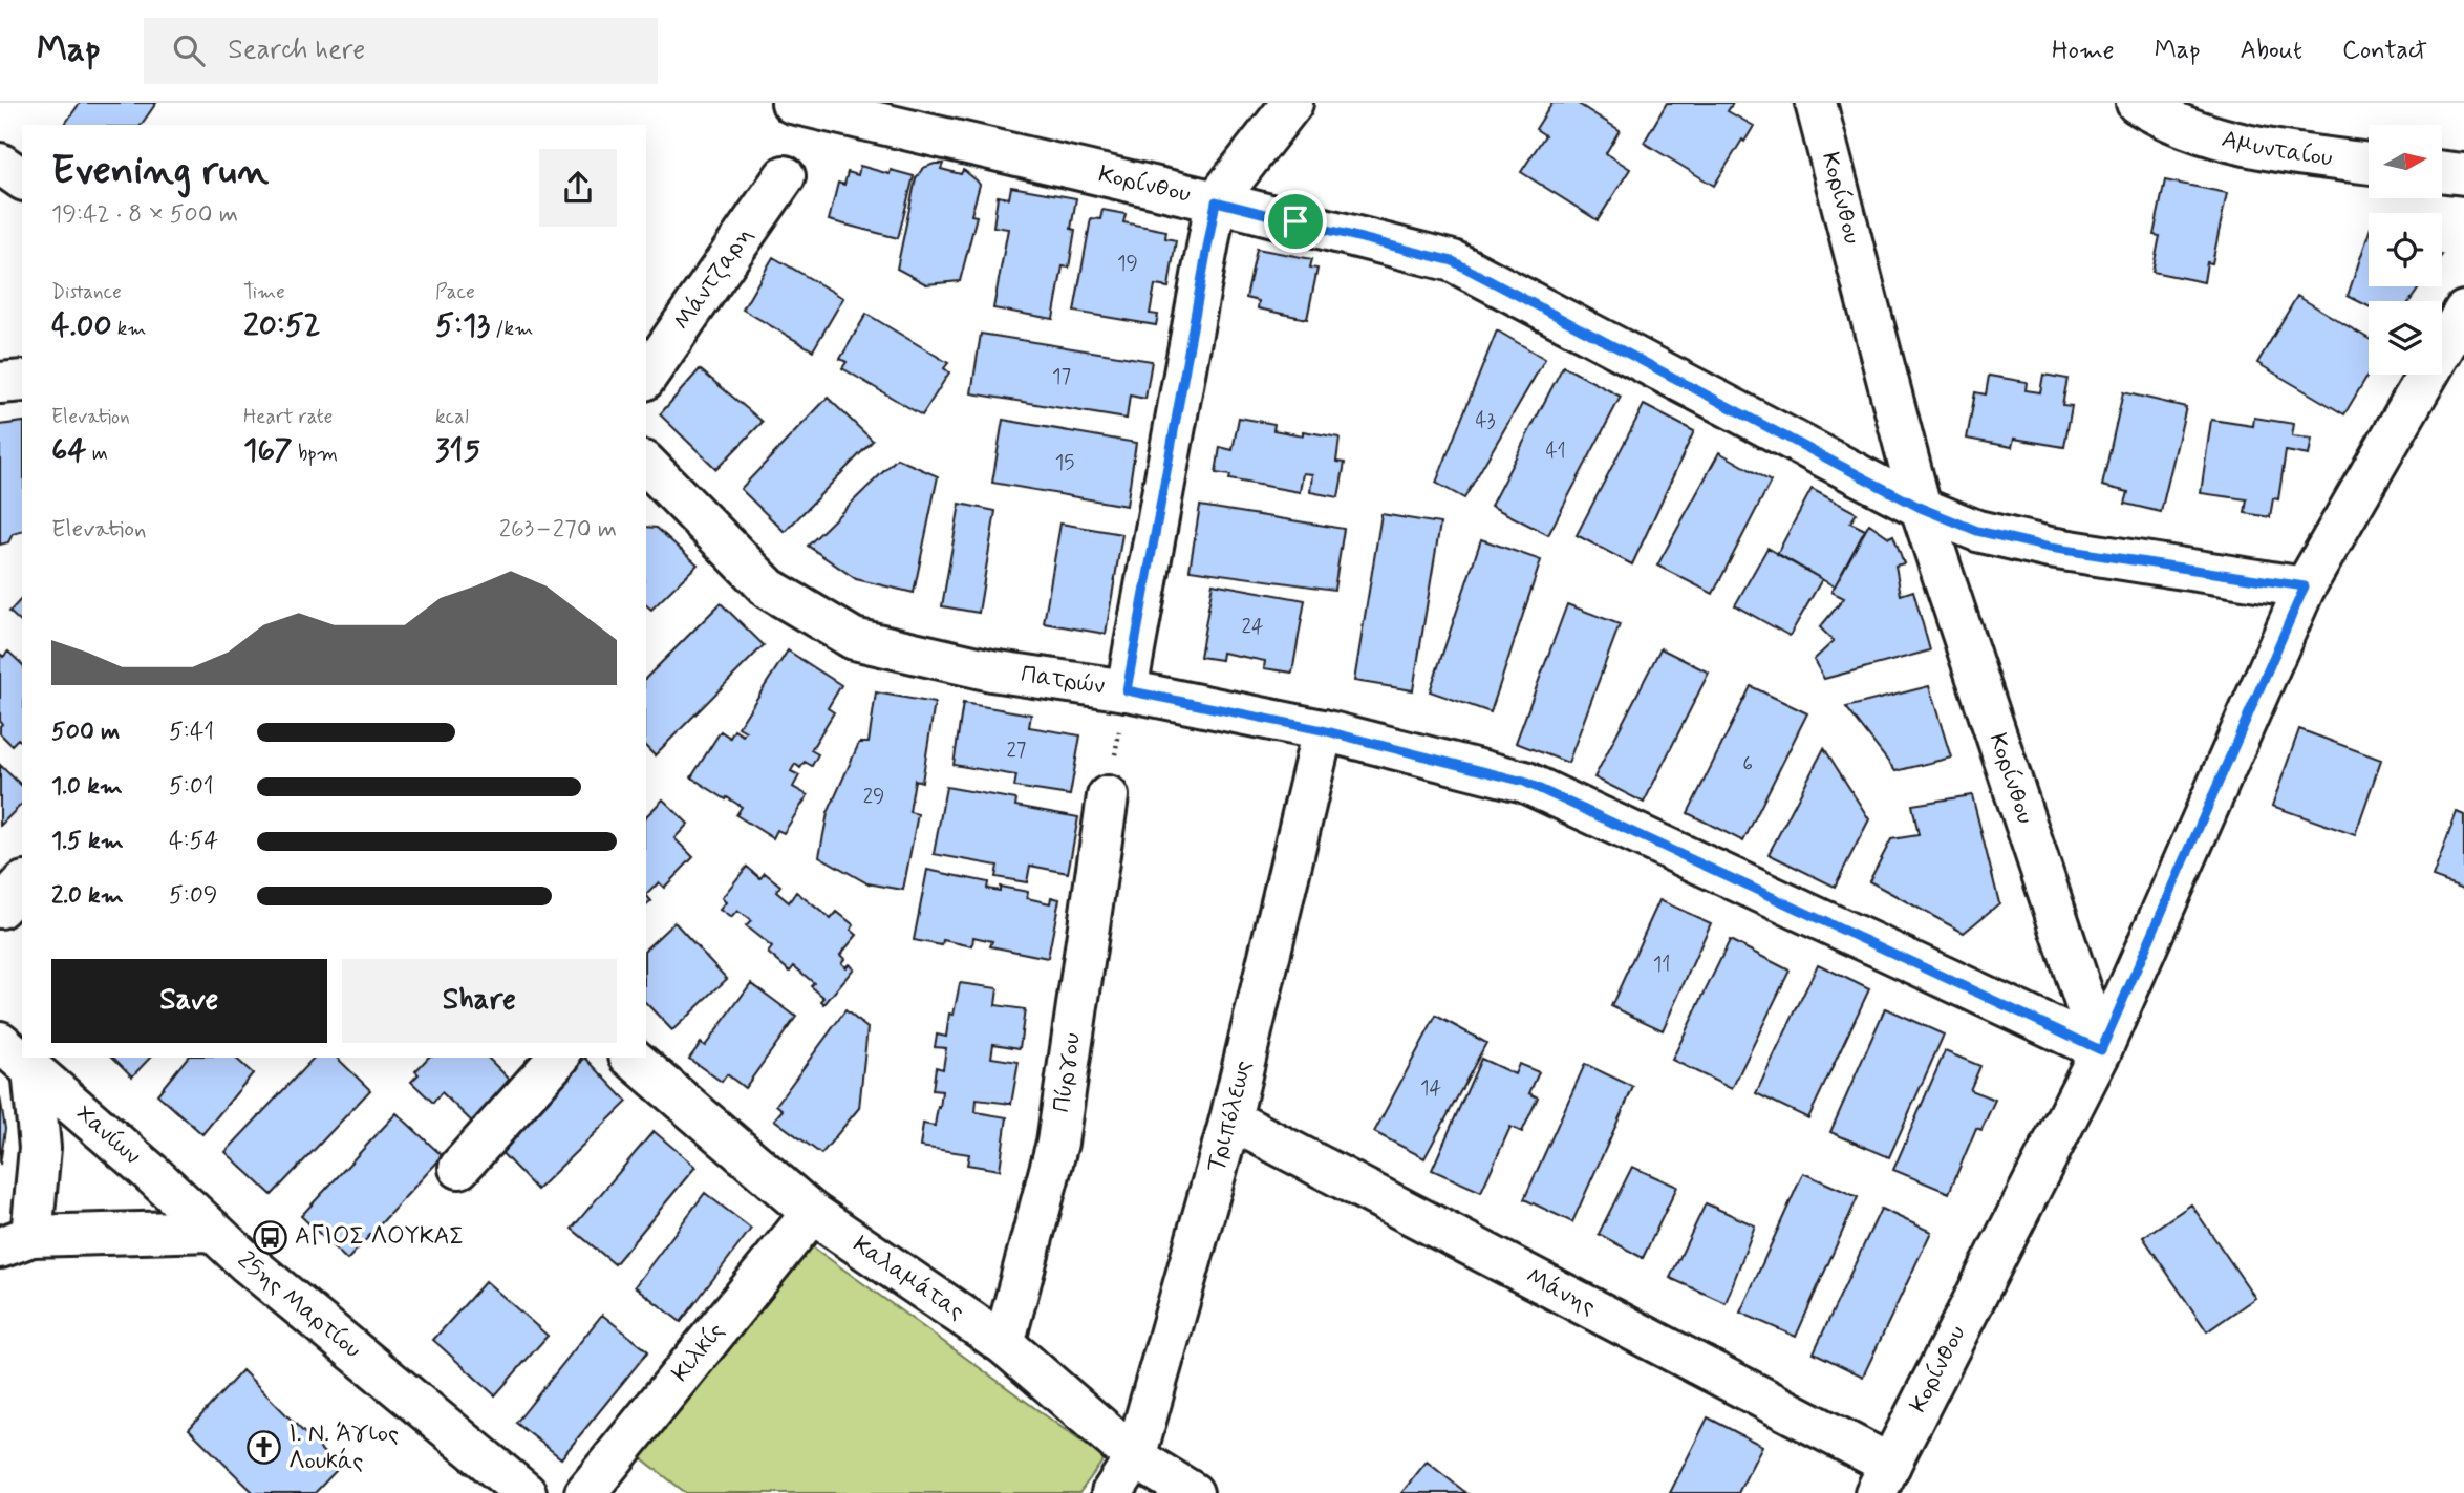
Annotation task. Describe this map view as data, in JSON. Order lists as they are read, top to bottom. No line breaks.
{"streets":{"street":["Αμυνταίου","Κορίνθου","Μάντζαρη","Πατρών","Πύργου","Τριπόλεως","Χανίων","Καλαμάτας","Μάνης","25ης Μαρτίου","Κιλκίς"]},"crossings":[["Κορίνθου","Πατρών"],["Κορίνθου","Μάνης"],["Πατρών","Τριπόλεως"],["Πύργου","Καλαμάτας"],["Τριπόλεως","Καλαμάτας"],["Τριπόλεως","Μάνης"],["Χανίων","25ης Μαρτίου"],["Καλαμάτας","Κιλκίς"]],"places":{"bus stop":["ΑΓΙΟΣ ΛΟΥΚΑΣ"],"church":["Ι. Ν. Άγιος Λουκάς"]},"house_numbers":["19","17","43","41","15","24","27","6","29","11","14"],"north":"right","page":{"header":"Map","search":"Search here","nav":["Home","Map","About","Contact"],"heading":["Evening run","19:42 · 8 × 500 m"],"stats":[["Distance","4.00 km"],["Time","20:52"],["Pace","5:13 /km"],["Elevation","64 m"],["Heart rate","167 bpm"],["kcal","315"]],"chart":["Elevation","263–270 m"],"list":[{"name":"500 m","note":"5:41"},{"name":"1.0 km","note":"5:01"},{"name":"1.5 km","note":"4:54"},{"name":"2.0 km","note":"5:09"}],"buttons":["Save","Share"]}}
